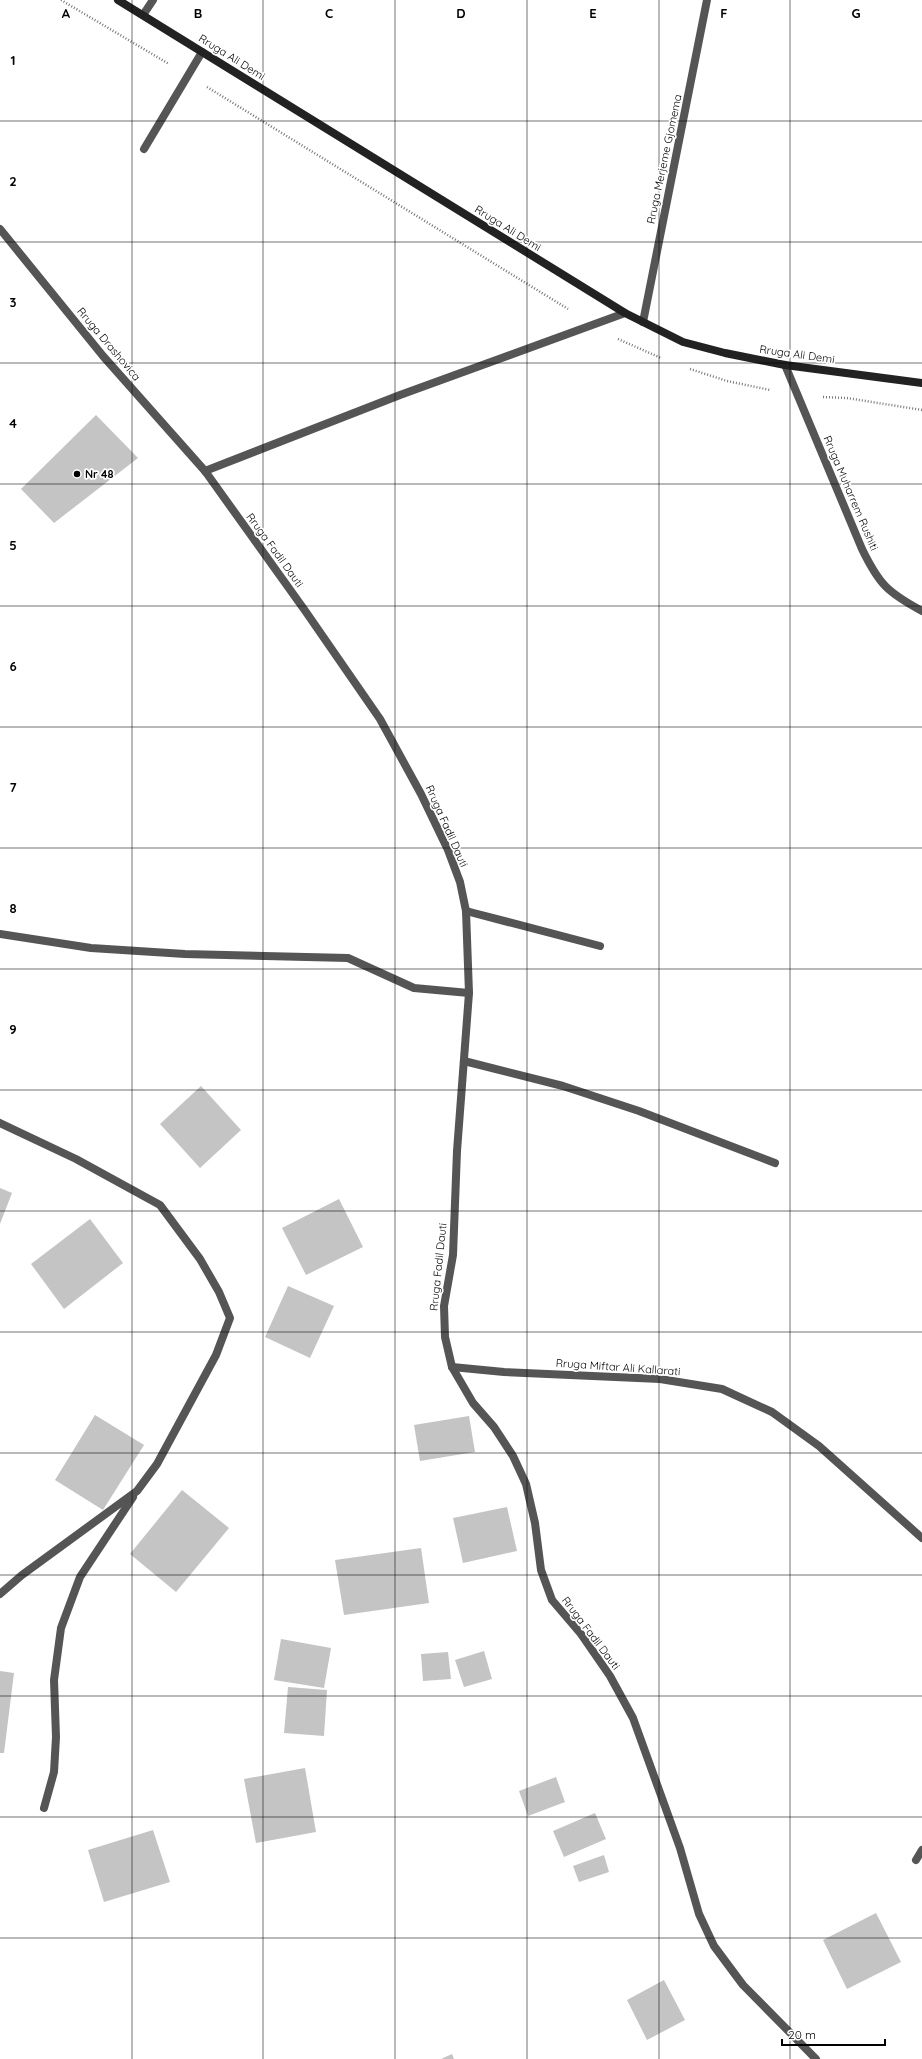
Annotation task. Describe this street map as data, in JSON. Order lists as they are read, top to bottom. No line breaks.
{"streets":{"main road":["Rruga Ali Demi"],"street":["Rruga Merjeme Gjomema","Rruga Drashovica","Rruga Muharrem Rushiti","Rruga Fadil Dauti","Rruga Miftar Ali Kallarati"]},"crossings":[["Rruga Ali Demi","Rruga Merjeme Gjomema"],["Rruga Ali Demi","Rruga Muharrem Rushiti"],["Rruga Drashovica","Rruga Fadil Dauti"],["Rruga Fadil Dauti","Rruga Miftar Ali Kallarati"]],"places":["Nr 48"],"scale_bar":"20 m","grid":{"columns":["A","B","C","D","E","F","G"],"rows":["1","2","3","4","5","6","7","8","9"]}}
